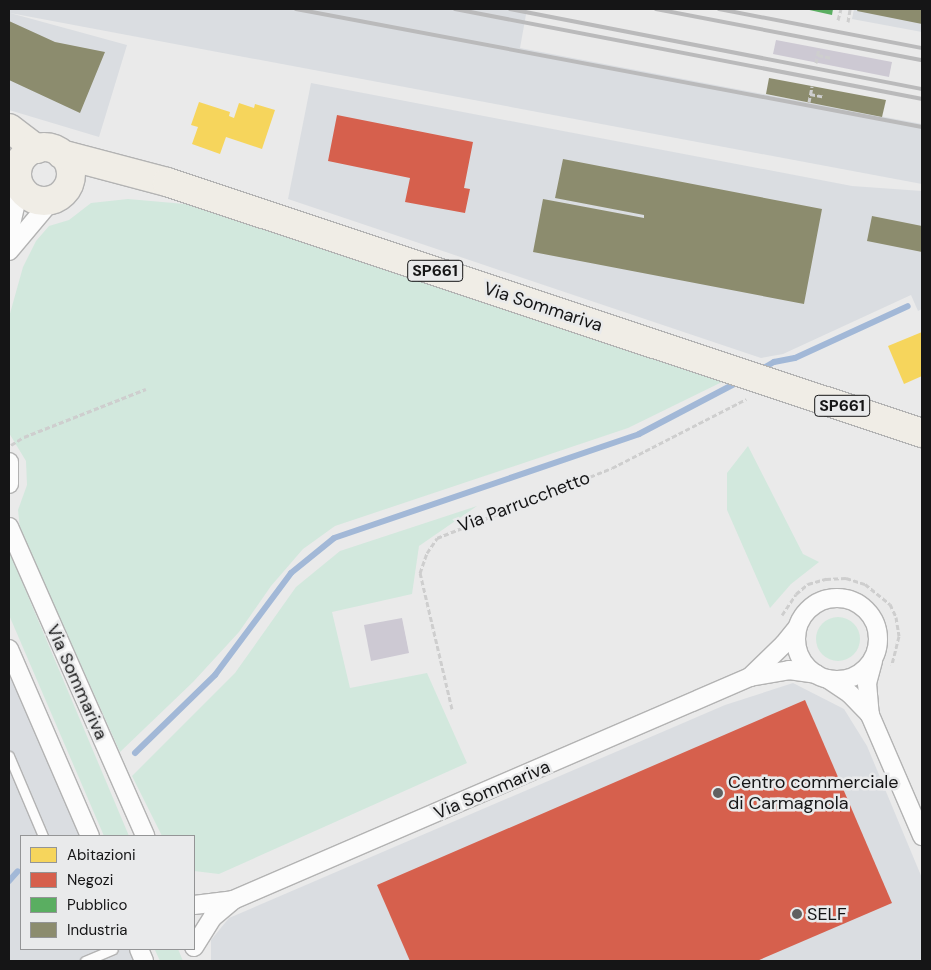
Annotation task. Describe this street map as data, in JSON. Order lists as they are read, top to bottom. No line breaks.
{"streets":{"main road":["SP661","Via Sommariva"],"path":["Via Parrucchetto"]},"crossings":[["Via Sommariva","Via Parrucchetto"]],"places":["Centro commerciale di Carmagnola","SELF"],"legend":["Abitazioni","Negozi","Pubblico","Industria"]}
